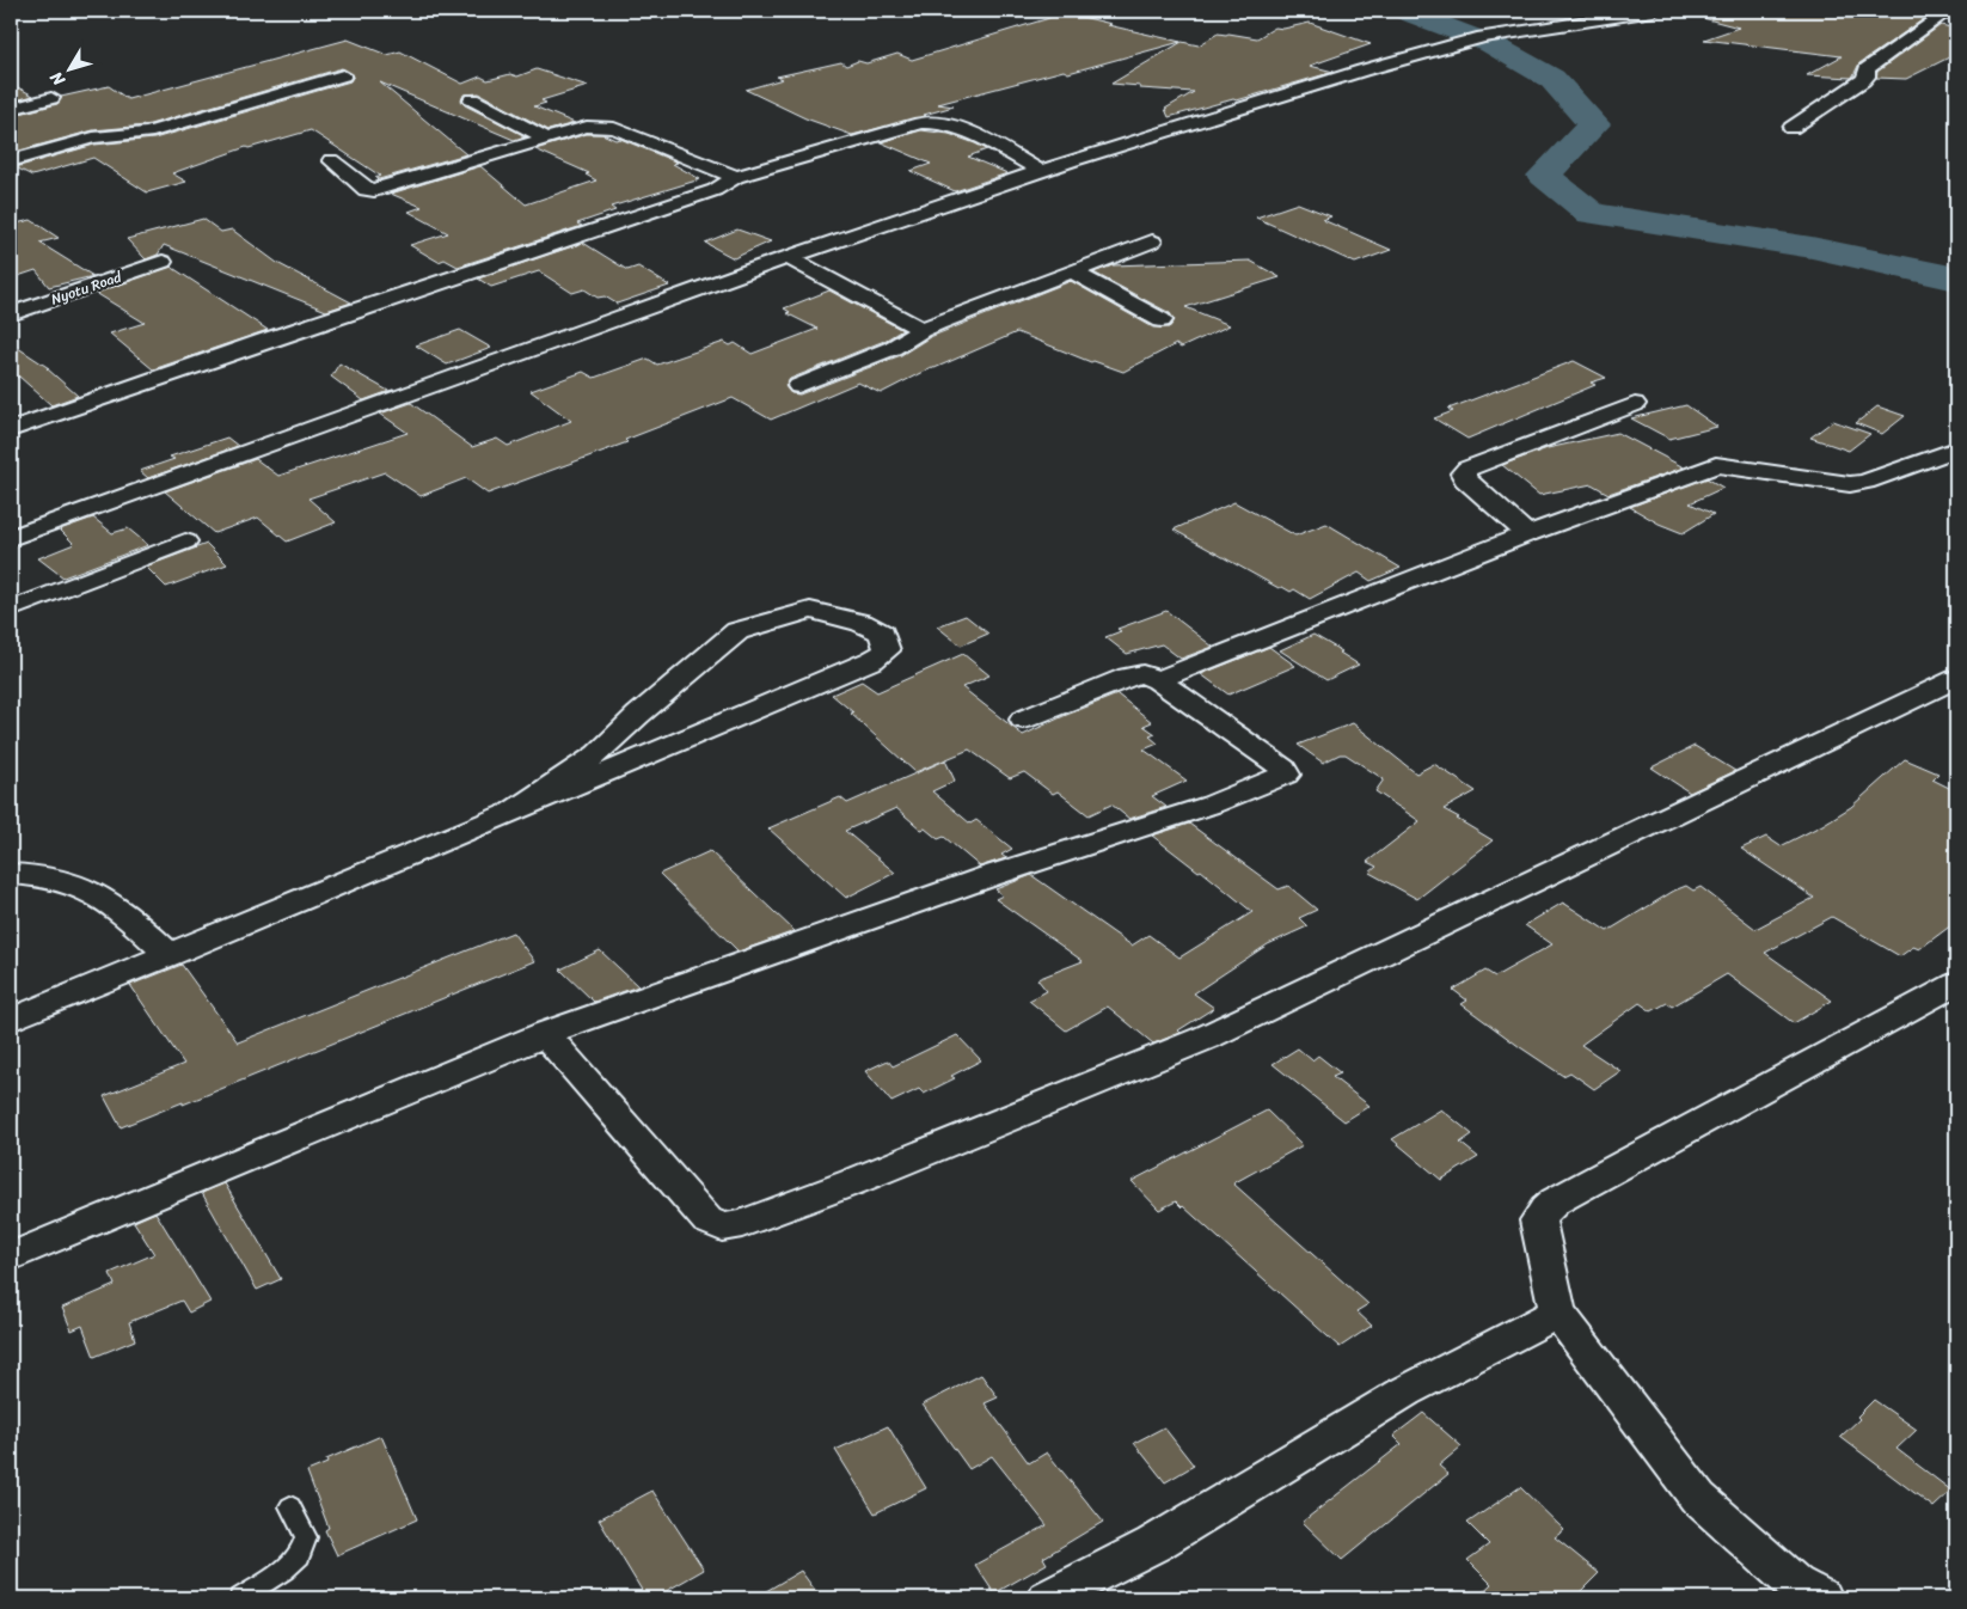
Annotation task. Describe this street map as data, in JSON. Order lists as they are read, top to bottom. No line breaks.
{"streets":{"street":["Nyotu Road"]},"north":"bottom left"}
